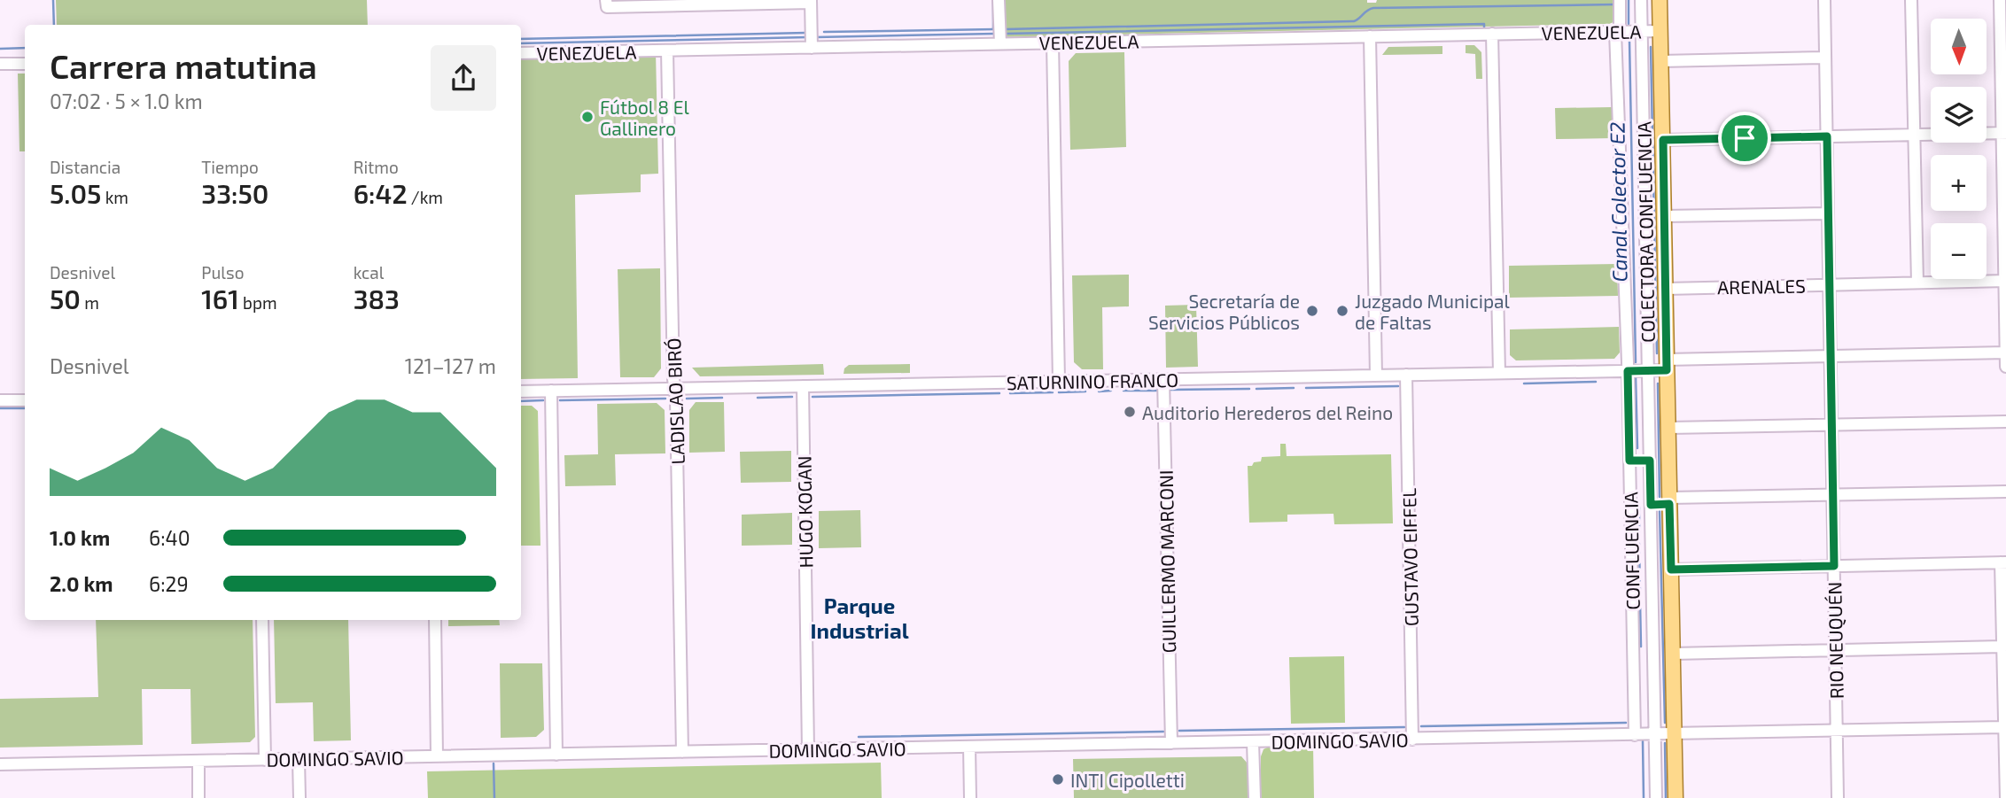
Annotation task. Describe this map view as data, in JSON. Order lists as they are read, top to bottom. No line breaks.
{"streets":{"street":["VENEZUELA","COLECTORA CONFLUENCIA","ARENALES","SATURNINO FRANCO","LADISLAO BIRÓ","HUGO KOGAN","CONFLUENCIA","GUSTAVO EIFFEL","GUILLERMO MARCONI","RIO NEUQUÉN","DOMINGO SAVIO"]},"crossings":[["VENEZUELA","COLECTORA CONFLUENCIA"],["VENEZUELA","LADISLAO BIRÓ"],["VENEZUELA","CONFLUENCIA"],["COLECTORA CONFLUENCIA","SATURNINO FRANCO"],["COLECTORA CONFLUENCIA","DOMINGO SAVIO"],["ARENALES","RIO NEUQUÉN"],["SATURNINO FRANCO","LADISLAO BIRÓ"],["SATURNINO FRANCO","HUGO KOGAN"],["SATURNINO FRANCO","CONFLUENCIA"],["SATURNINO FRANCO","GUSTAVO EIFFEL"],["SATURNINO FRANCO","GUILLERMO MARCONI"],["SATURNINO FRANCO","RIO NEUQUÉN"],["LADISLAO BIRÓ","DOMINGO SAVIO"],["HUGO KOGAN","DOMINGO SAVIO"],["CONFLUENCIA","DOMINGO SAVIO"],["GUSTAVO EIFFEL","DOMINGO SAVIO"],["GUILLERMO MARCONI","DOMINGO SAVIO"],["RIO NEUQUÉN","DOMINGO SAVIO"]],"districts":["Parque Industrial"],"water":["Canal Colector E2"],"places":["Fútbol 8 El Gallinero","Secretaría de Servicios Públicos","Juzgado Municipal de Faltas","Auditorio Herederos del Reino","INTI Cipolletti"],"north":"bottom","page":{"map_buttons":["+","−"],"heading":["Carrera matutina","07:02 · 5 × 1.0 km"],"stats":[["Distancia","5.05 km"],["Tiempo","33:50"],["Ritmo","6:42 /km"],["Desnivel","50 m"],["Pulso","161 bpm"],["kcal","383"]],"chart":["Desnivel","121–127 m"],"list":[{"name":"1.0 km","note":"6:40"},{"name":"2.0 km","note":"6:29"}]}}
